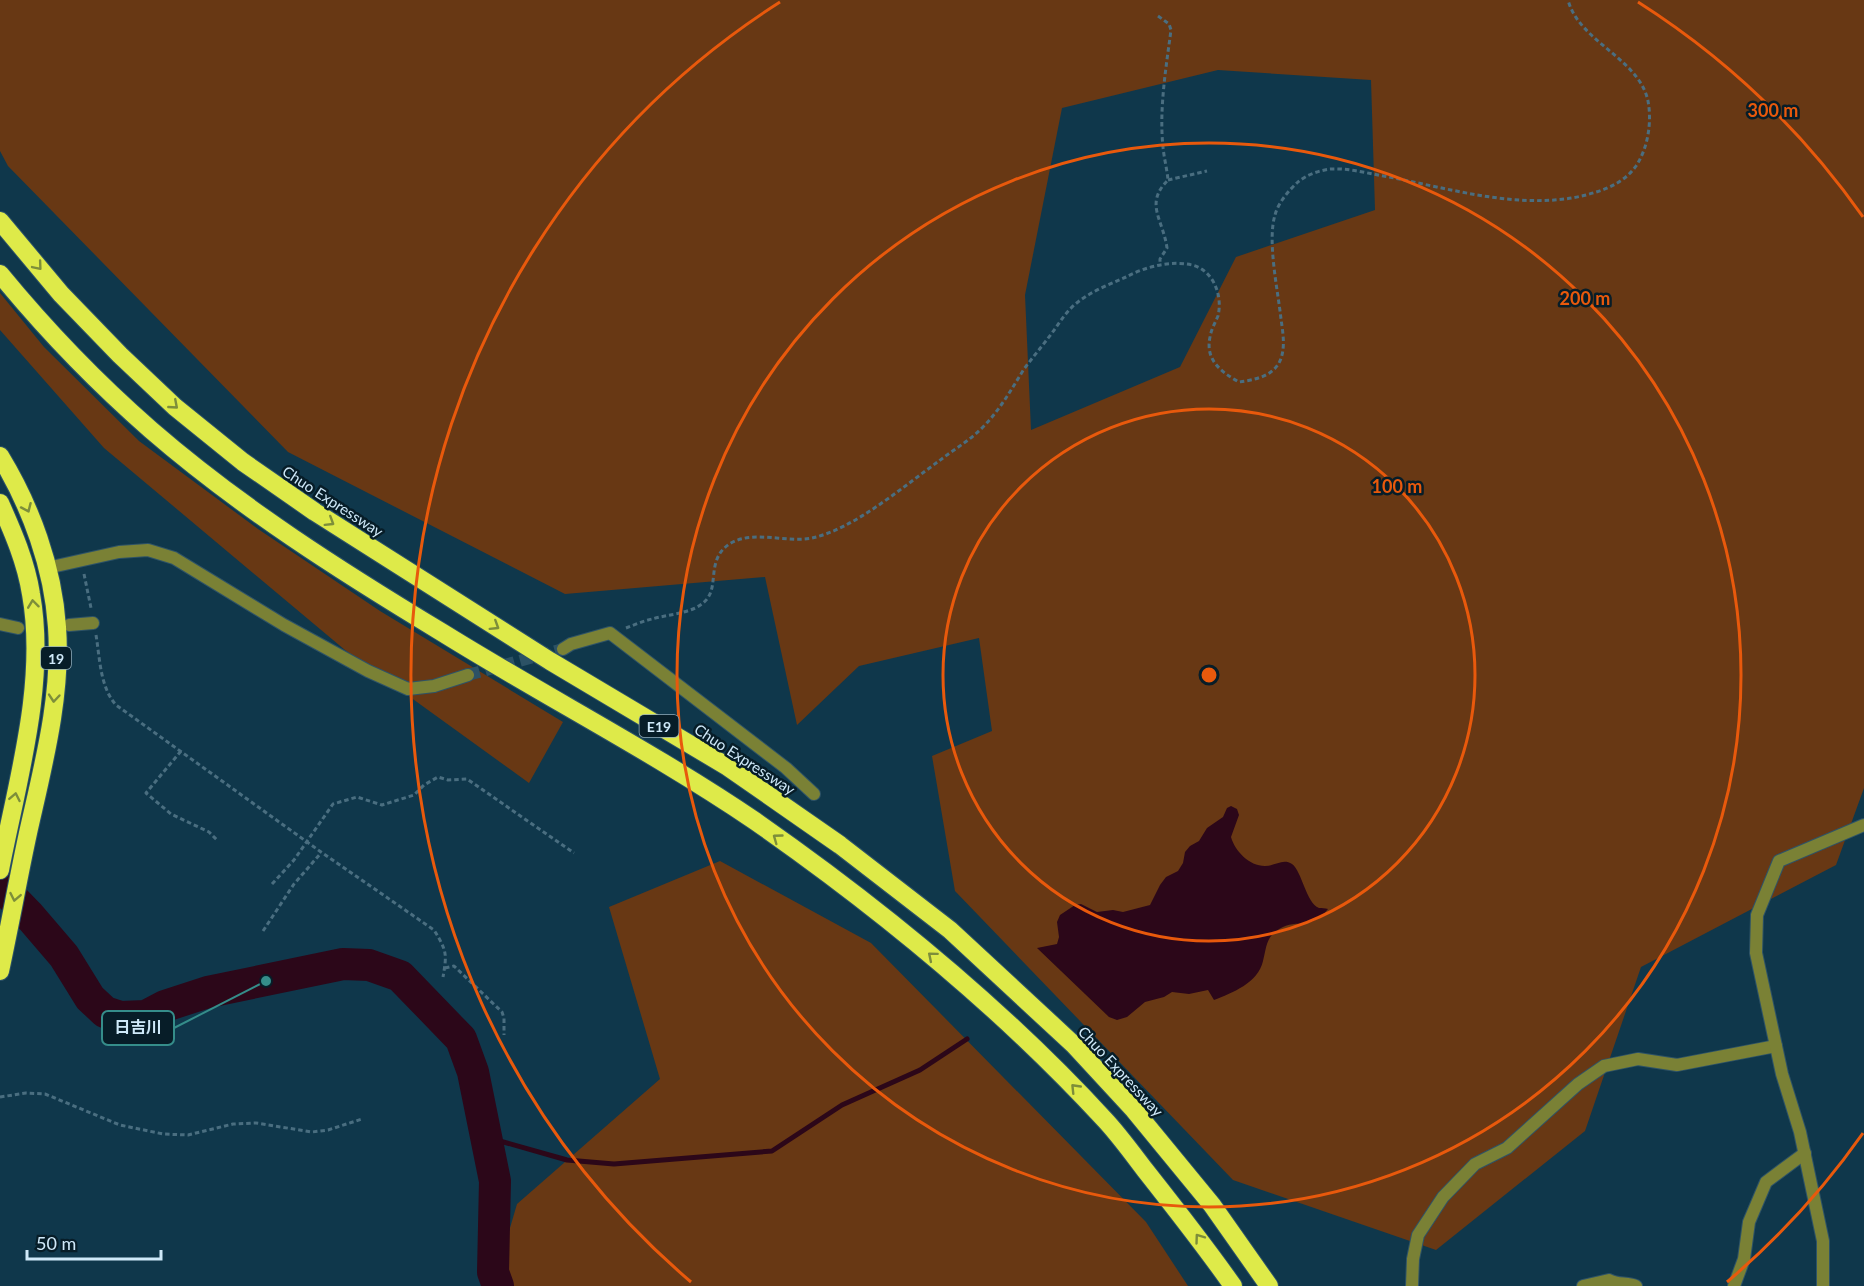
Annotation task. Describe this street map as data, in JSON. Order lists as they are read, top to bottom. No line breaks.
{"streets":{"highway":["Chuo Expressway","19","E19"]},"places":["日吉川"],"scale_bar":"50 m","rings":["300 m","200 m","100 m"]}
